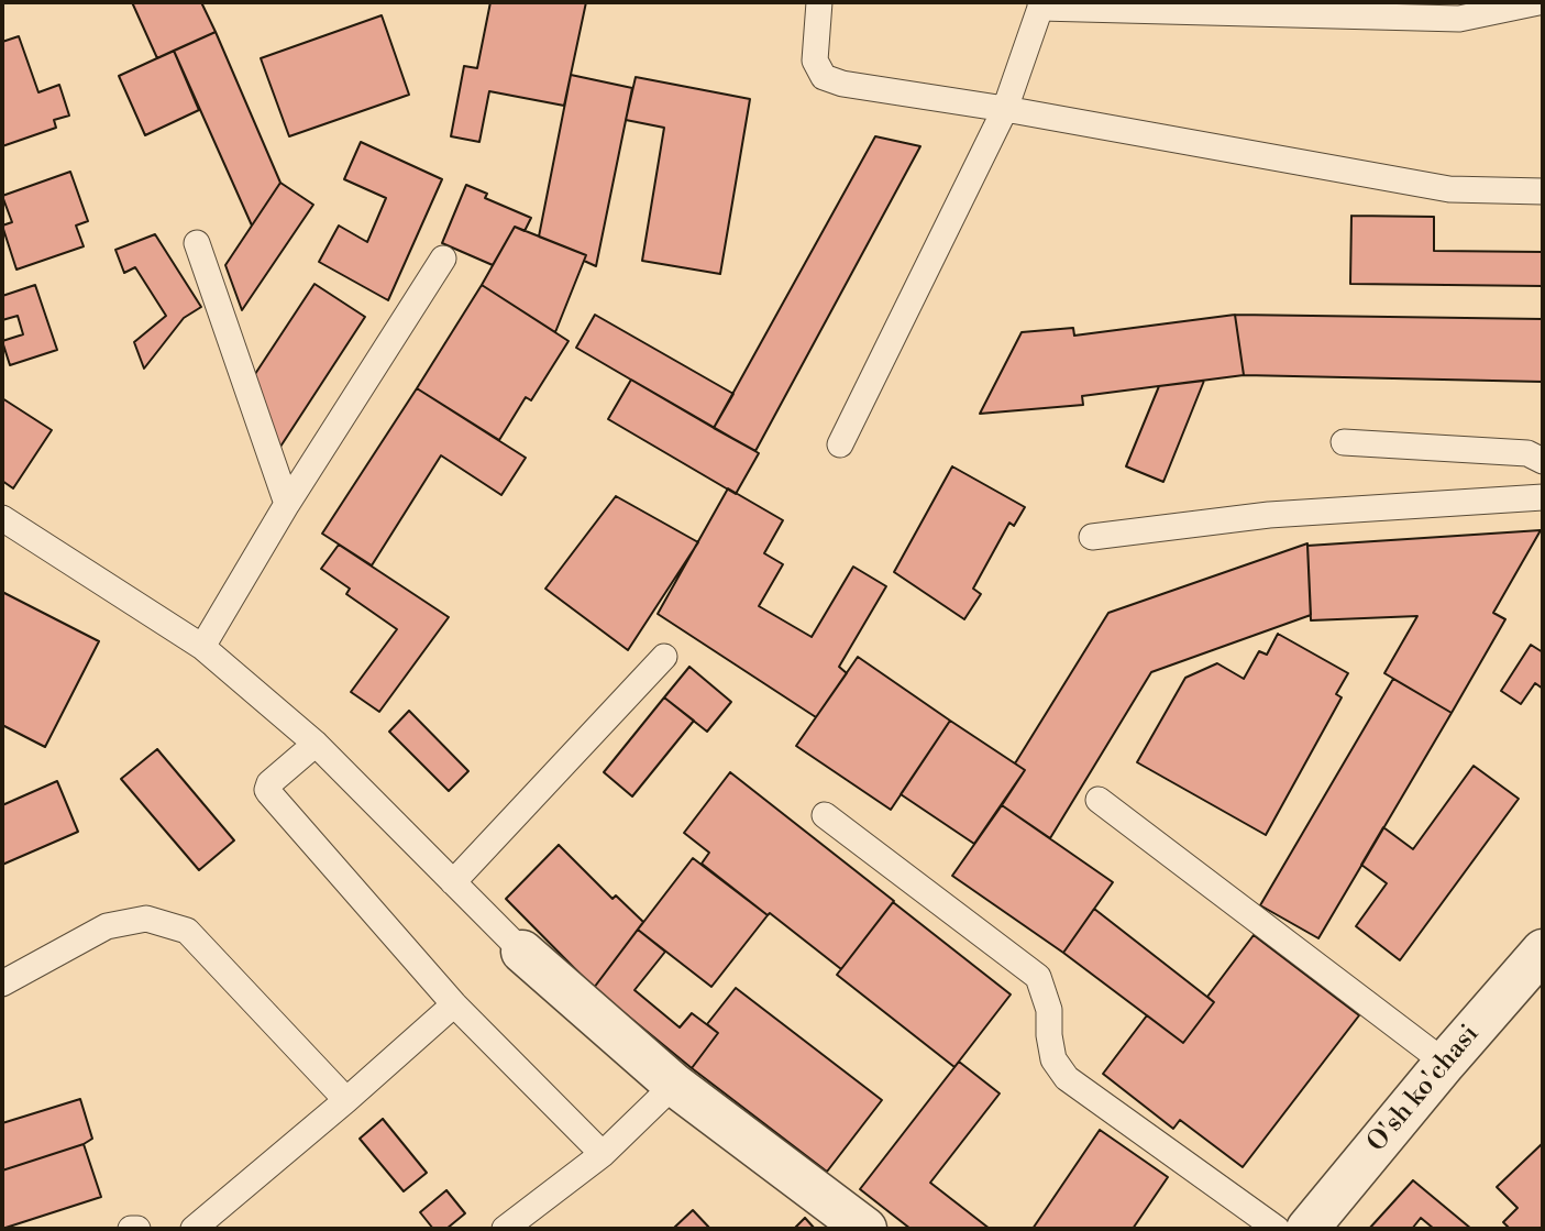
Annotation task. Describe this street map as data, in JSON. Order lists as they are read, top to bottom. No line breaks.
{"streets":{"street":["O'sh ko'chasi"]}}
